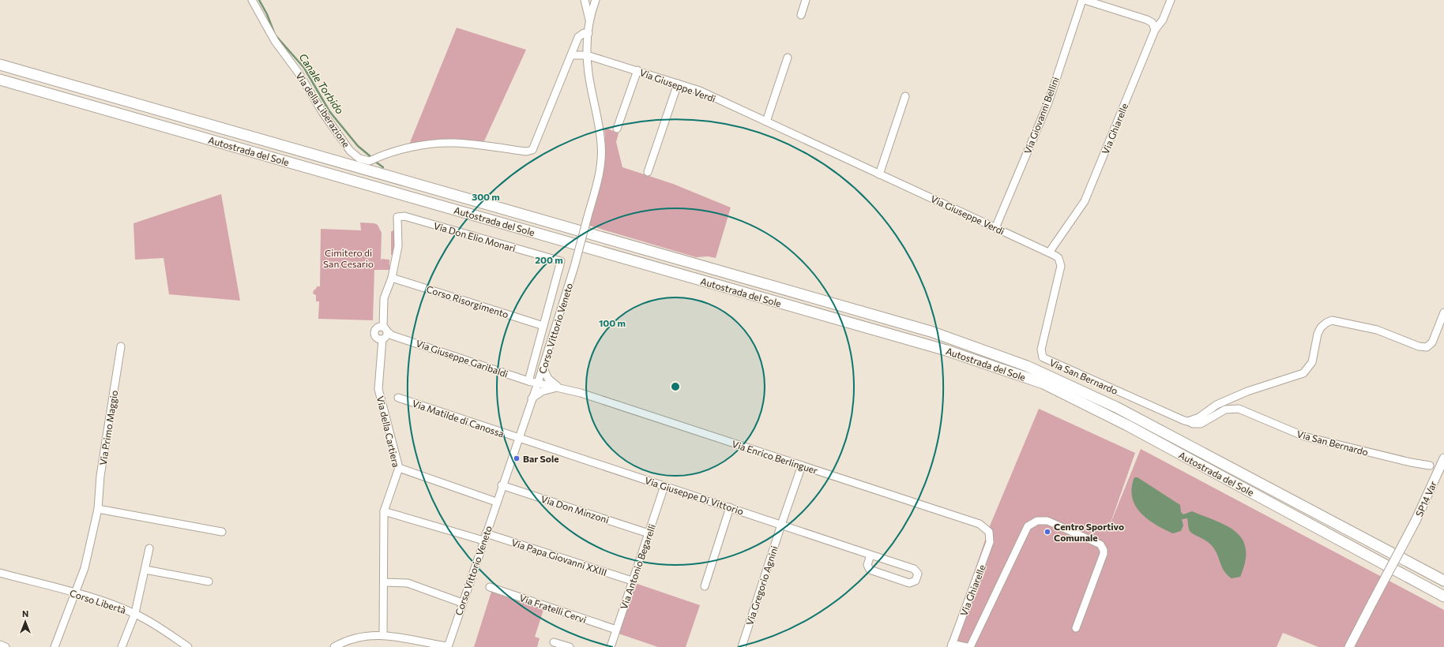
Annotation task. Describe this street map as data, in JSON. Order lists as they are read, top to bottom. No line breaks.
{"streets":{"highway":["Autostrada del Sole"],"main road":["SP14 Var"],"street":["Via Giuseppe Verdi","Via della Liberazione","Via Giovanni Bellini","Via Ghiarelle","Via Don Elio Monari","Corso Risorgimento","Corso Vittorio Veneto","Via Giuseppe Garibaldi","Via San Bernardo","Via Matilde di Canossa","Via Primo Maggio","Via della Cartiera","Via Enrico Berlinguer","Via Giuseppe Di Vittorio","Via Don Minzoni","Via Papa Giovanni XXIII","Via Antonio Begarelli","Via Gregorio Agnini","Corso Libertà","Via Fratelli Cervi"]},"crossings":[["Via Giuseppe Verdi","Via Giovanni Bellini"],["Via Giuseppe Verdi","Via Ghiarelle"],["Via Giuseppe Verdi","Corso Vittorio Veneto"],["Via Giuseppe Verdi","Via San Bernardo"],["Via della Liberazione","Corso Vittorio Veneto"],["Via Ghiarelle","Via San Bernardo"],["Via Ghiarelle","Via Enrico Berlinguer"],["Via Don Elio Monari","Corso Risorgimento"],["Via Don Elio Monari","Via Giuseppe Garibaldi"],["Corso Vittorio Veneto","Via Giuseppe Garibaldi"],["Corso Vittorio Veneto","Via Matilde di Canossa"],["Corso Vittorio Veneto","Via Enrico Berlinguer"],["Corso Vittorio Veneto","Via Giuseppe Di Vittorio"],["Corso Vittorio Veneto","Via Don Minzoni"],["Corso Vittorio Veneto","Via Papa Giovanni XXIII"],["Via Giuseppe Garibaldi","Via della Cartiera"],["Via Giuseppe Garibaldi","Via Enrico Berlinguer"],["Via Matilde di Canossa","Via Giuseppe Di Vittorio"],["Via Primo Maggio","Corso Libertà"],["Via della Cartiera","Via Papa Giovanni XXIII"],["Via Enrico Berlinguer","Via Gregorio Agnini"],["Via Giuseppe Di Vittorio","Via Antonio Begarelli"],["Via Giuseppe Di Vittorio","Via Gregorio Agnini"],["Via Don Minzoni","Via Antonio Begarelli"],["Via Papa Giovanni XXIII","Via Antonio Begarelli"],["Via Antonio Begarelli","Via Fratelli Cervi"]],"water":["Canale Torbido"],"parks":["Cimitero di San Cesario"],"places":["Bar Sole","Centro Sportivo Comunale"],"north":"top","rings":["300 m","200 m","100 m"]}
